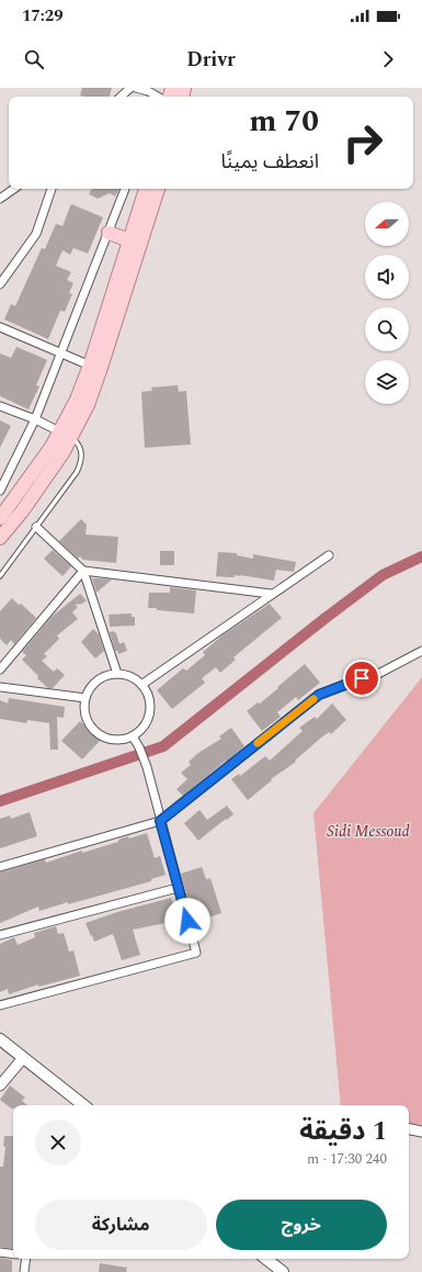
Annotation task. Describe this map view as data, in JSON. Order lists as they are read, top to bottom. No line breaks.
{"parks":["Sidi Messoud"],"north":"left","page":{"status":"17:29","header":"Drivr","turn":["70 m","انعطف يمينًا"],"heading":["1 دقيقة","240 m · 17:30"],"buttons":["خروج","مشاركة"]}}
